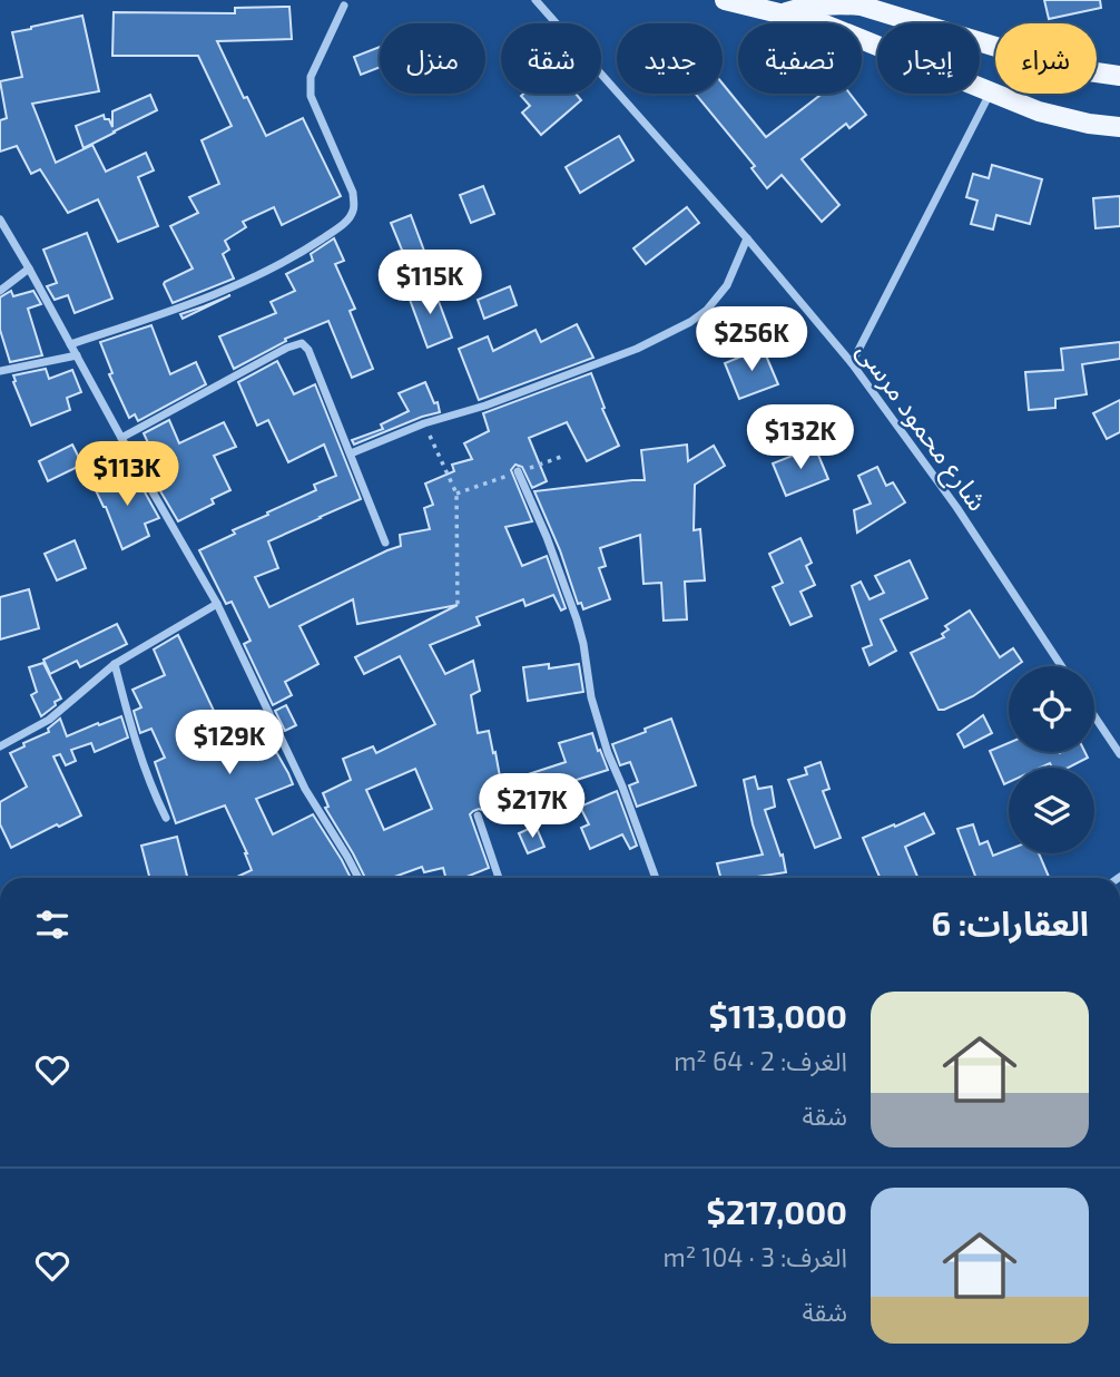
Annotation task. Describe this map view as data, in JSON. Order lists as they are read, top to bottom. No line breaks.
{"streets":{"street":["شارع محمود مرسى"]},"page":{"chip":["شراء","إيجار","تصفية","جديد","شقة","منزل"],"price":["$115K","$256K","$132K","$113K","$129K","$217K"],"heading":"العقارات: 6","list":[{"name":"$113,000","note":"الغرف: 2 · 64 m² · شقة"},{"name":"$217,000","note":"الغرف: 3 · 104 m² · شقة"}]}}
